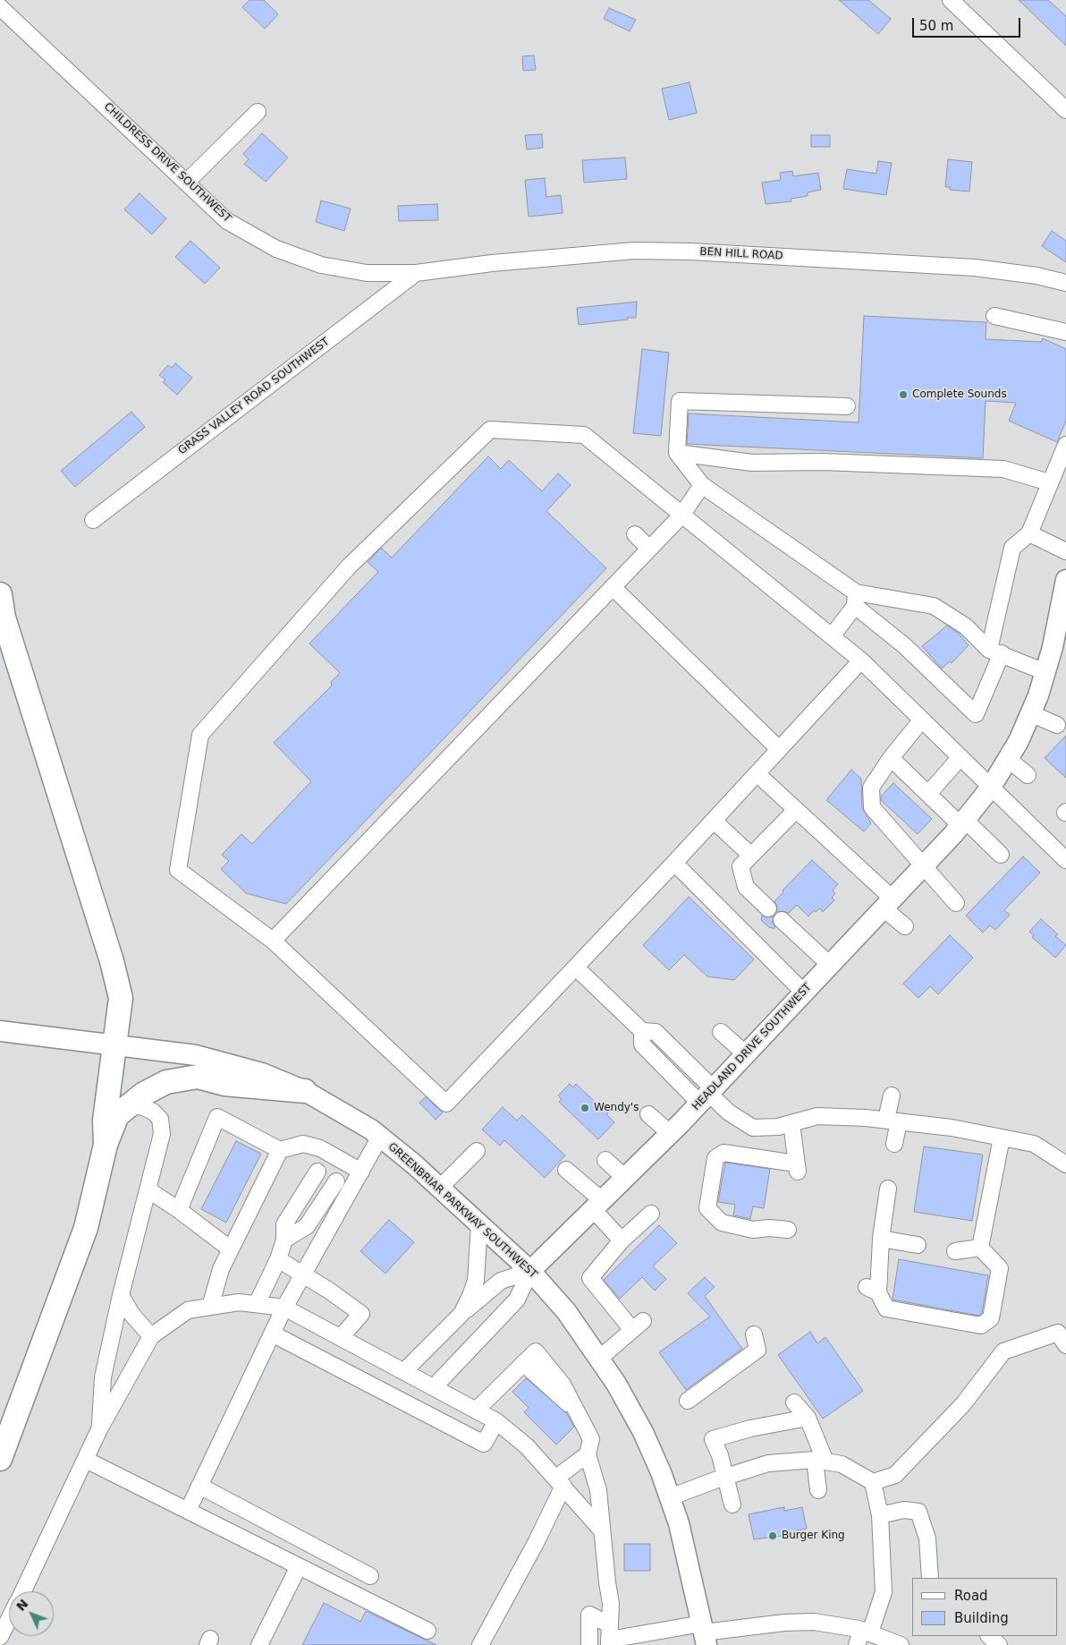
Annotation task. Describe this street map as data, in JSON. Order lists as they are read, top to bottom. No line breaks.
{"streets":{"main road":["HEADLAND DRIVE SOUTHWEST","GREENBRIAR PARKWAY SOUTHWEST"],"street":["CHILDRESS DRIVE SOUTHWEST","BEN HILL ROAD","GRASS VALLEY ROAD SOUTHWEST"]},"crossings":[["CHILDRESS DRIVE SOUTHWEST","BEN HILL ROAD"],["CHILDRESS DRIVE SOUTHWEST","GRASS VALLEY ROAD SOUTHWEST"],["BEN HILL ROAD","GRASS VALLEY ROAD SOUTHWEST"],["HEADLAND DRIVE SOUTHWEST","GREENBRIAR PARKWAY SOUTHWEST"]],"places":["Complete Sounds","Wendy's","Burger King"],"legend":["Road","Building"],"scale_bar":"50 m","north":"top left"}
